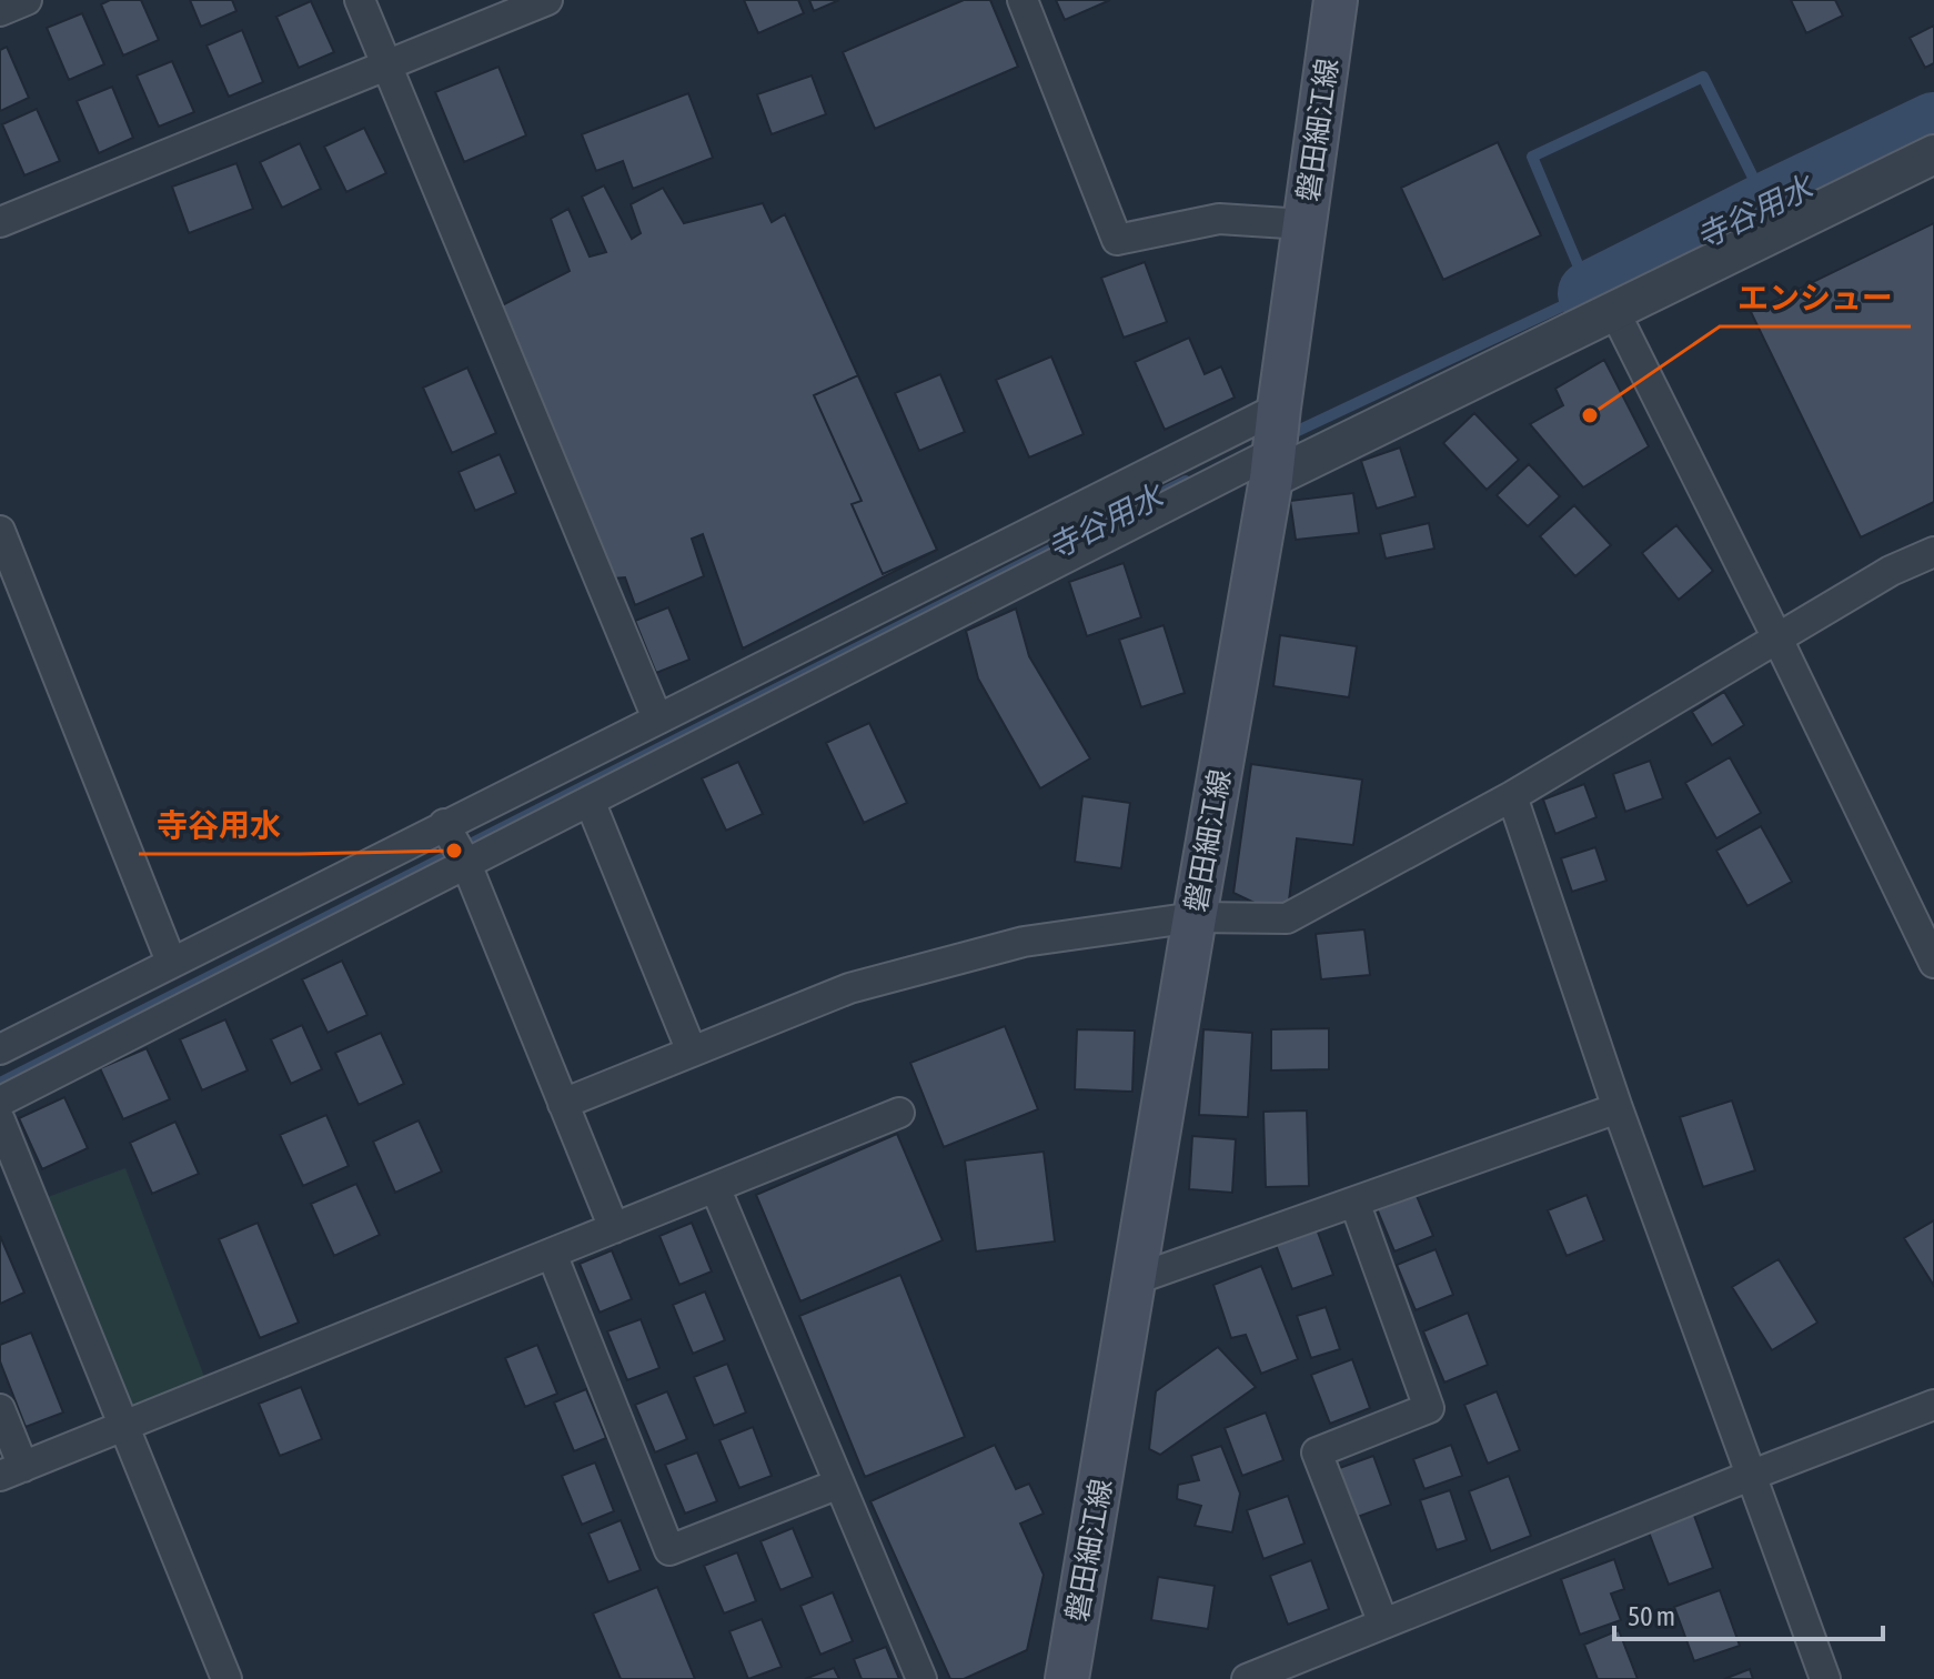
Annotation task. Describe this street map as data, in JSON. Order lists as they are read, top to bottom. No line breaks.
{"streets":{"main road":["磐田細江線"]},"water":["寺谷用水"],"places":["エンシュー","寺谷用水"],"scale_bar":"50 m"}
